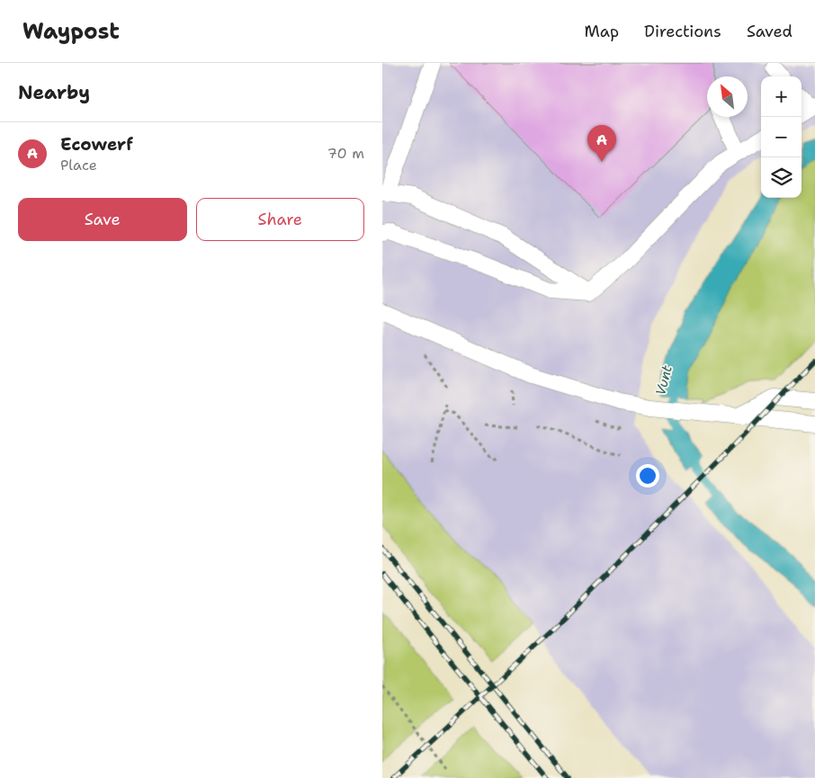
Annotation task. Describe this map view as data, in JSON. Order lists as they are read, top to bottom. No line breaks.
{"water":["Vunt"],"north":"top left","page":{"header":"Waypost","nav":["Map","Directions","Saved"],"heading":"Nearby","map_buttons":["+","−"],"list":[{"mark":"A","name":"Ecowerf","note":"Place","value":"70 m"}],"pins":"A","buttons":["Save","Share"]}}
